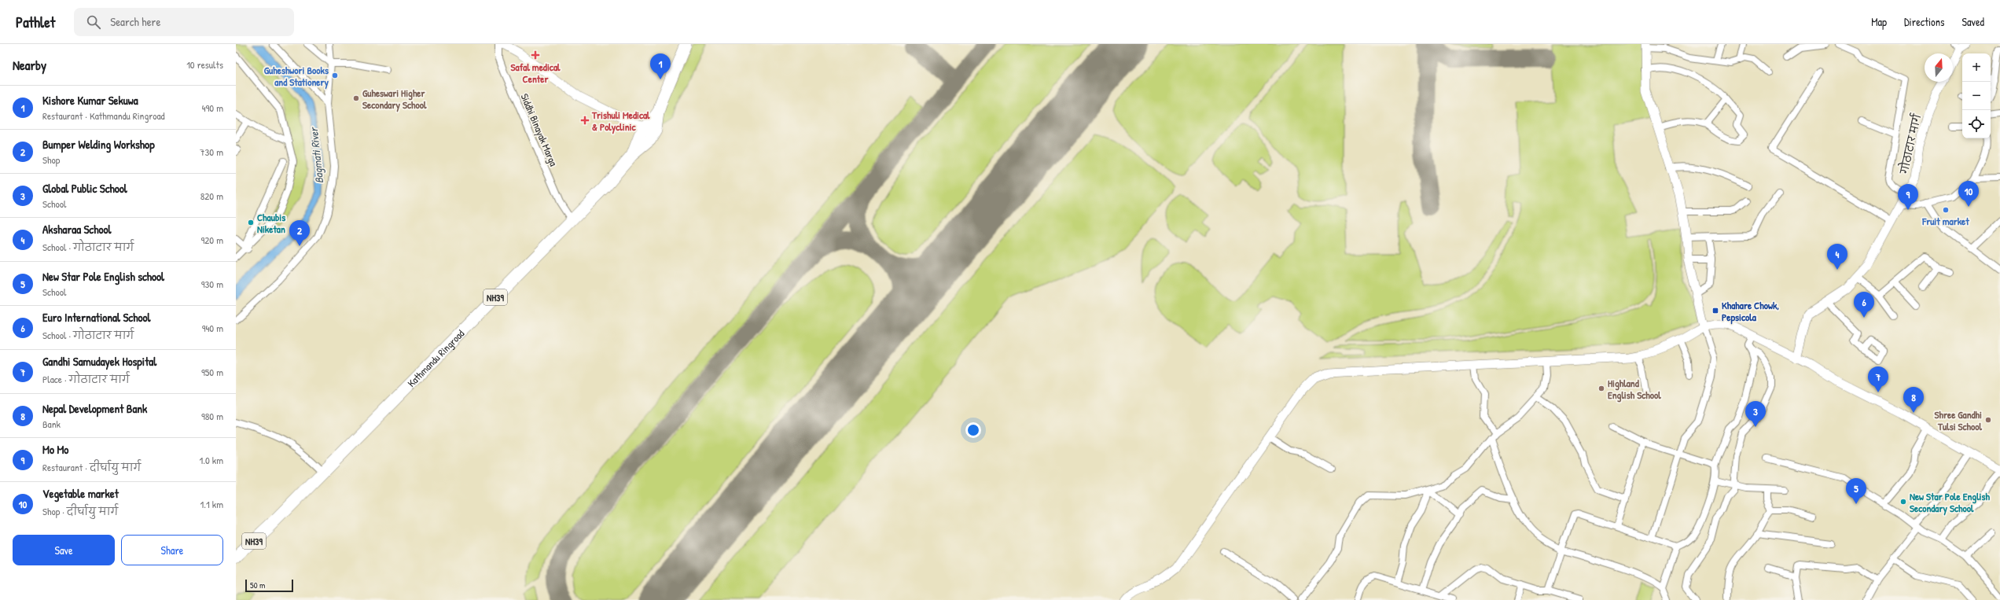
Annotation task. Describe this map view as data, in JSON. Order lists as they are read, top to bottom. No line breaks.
{"streets":{"highway":["NH39","Kathmandu Ringroad"],"main road":["गोठाटार मार्ग"],"street":["Siddhi Binayak Marga"]},"crossings":[["Siddhi Binayak Marga","Kathmandu Ringroad"]],"water":["Bagmati River"],"places":{"health":["Safal medical Center","Trishuli Medical & Polyclinic"],"other":["Guheshwori Books and Stationery","Guheswari Higher Secondary School","Fruit market","Chaubis Niketan","Highland English School","Shree Gandhi Tulsi School","New Star Pole English Secondary School"],"transit":["Khahare Chowk, Pepsicola"]},"scale_bar":"50 m","north":"top","page":{"header":"Pathlet","search":"Search here","nav":["Map","Directions","Saved"],"heading":["Nearby","10 results"],"map_buttons":["+","−"],"pins":["1","10","9","2","4","6","7","8","3","5"],"list":[{"mark":"1","name":"Kishore Kumar Sekuwa","note":"Restaurant · Kathmandu Ringroad","value":"490 m"},{"mark":"2","name":"Bumper Welding Workshop","note":"Shop","value":"730 m"},{"mark":"3","name":"Global Public School","note":"School","value":"820 m"},{"mark":"4","name":"Aksharaa School","note":"School · गोठाटार मार्ग","value":"920 m"},{"mark":"5","name":"New Star Pole English school","note":"School","value":"930 m"},{"mark":"6","name":"Euro International School","note":"School · गोठाटार मार्ग","value":"940 m"},{"mark":"7","name":"Gandhi Samudayek Hospital","note":"Place · गोठाटार मार्ग","value":"950 m"},{"mark":"8","name":"Nepal Development Bank","note":"Bank","value":"980 m"},{"mark":"9","name":"Mo Mo","note":"Restaurant · दीर्घायु मार्ग","value":"1.0 km"},{"mark":"10","name":"Vegetable market","note":"Shop · दीर्घायु मार्ग","value":"1.1 km"}],"buttons":["Save","Share"],"scale":"50 m"}}
